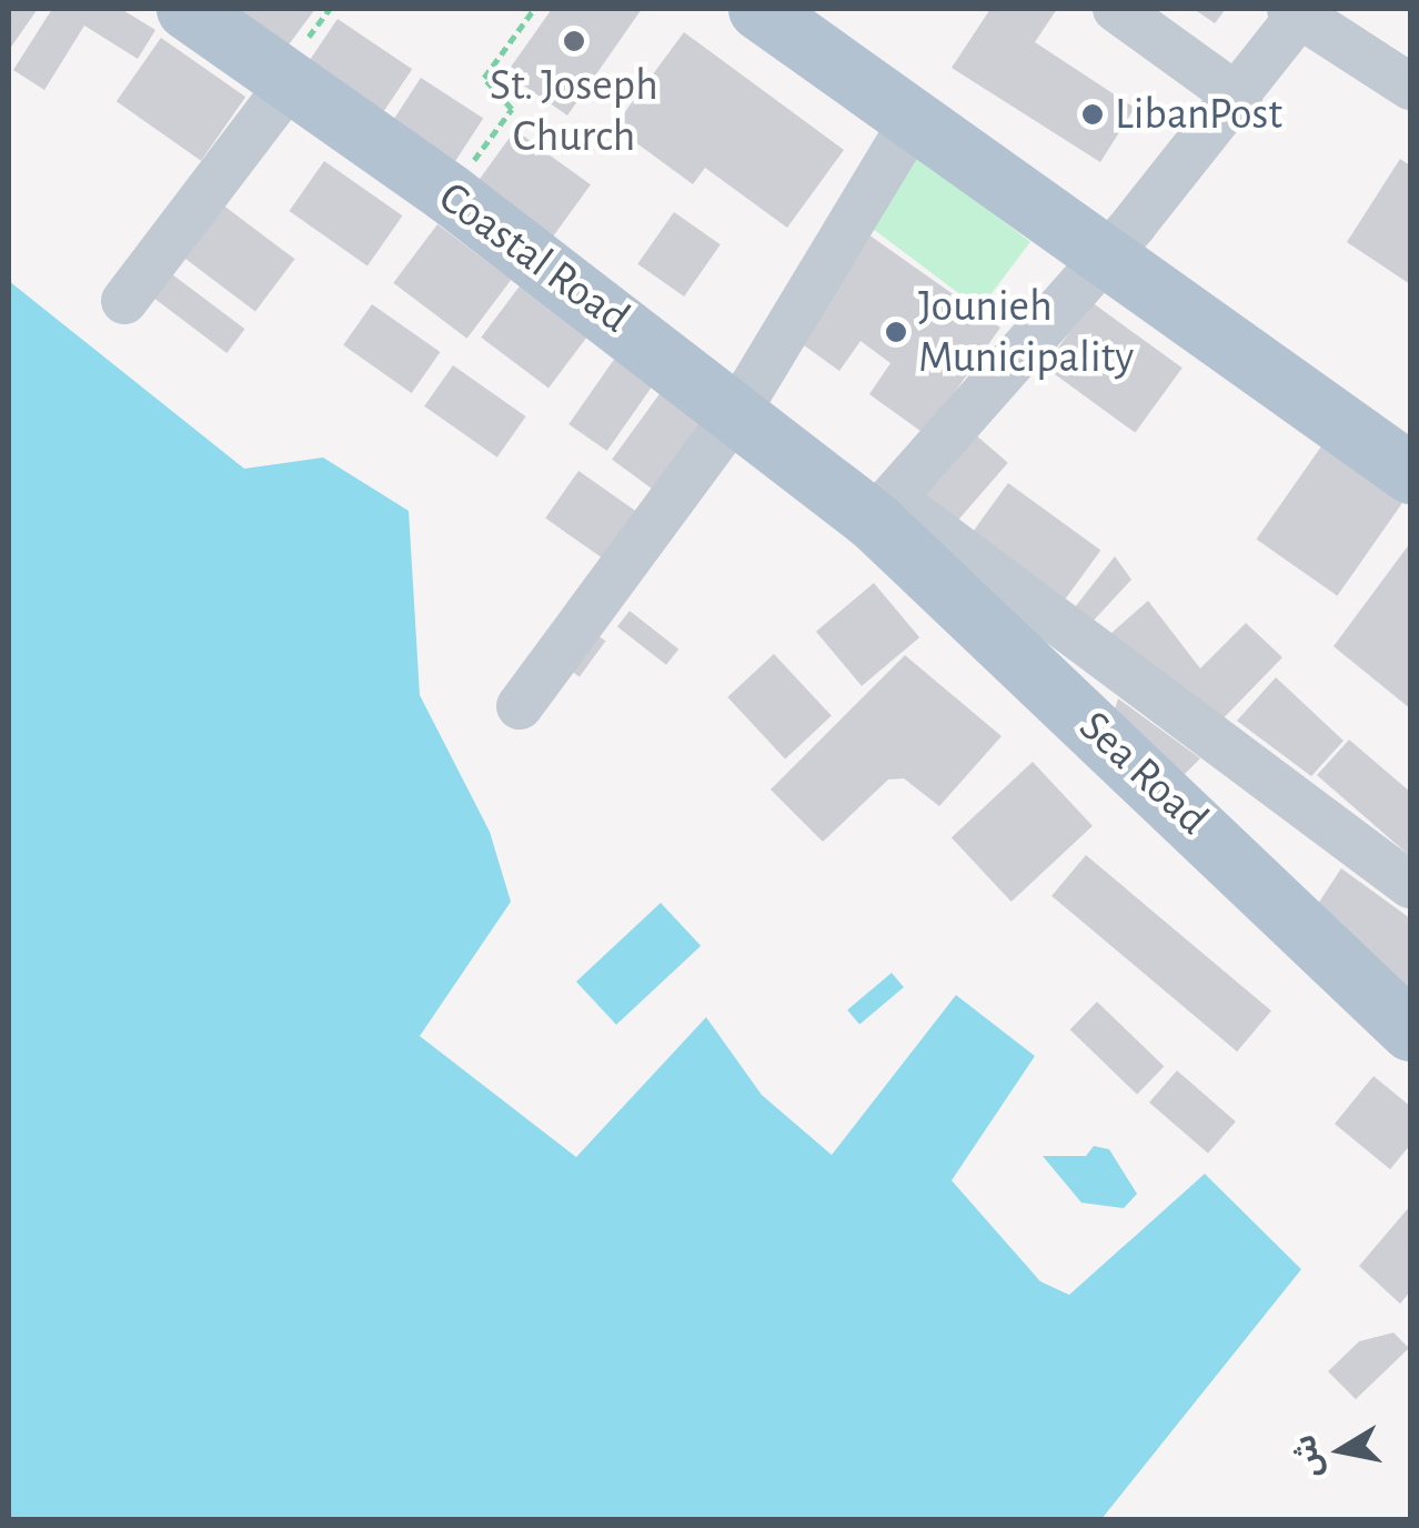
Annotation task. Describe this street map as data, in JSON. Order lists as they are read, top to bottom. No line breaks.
{"streets":{"main road":["Coastal Road","Sea Road"]},"crossings":[["Coastal Road","Sea Road"]],"places":["St. Joseph Church","LibanPost","Jounieh Municipality"],"north":"left"}
